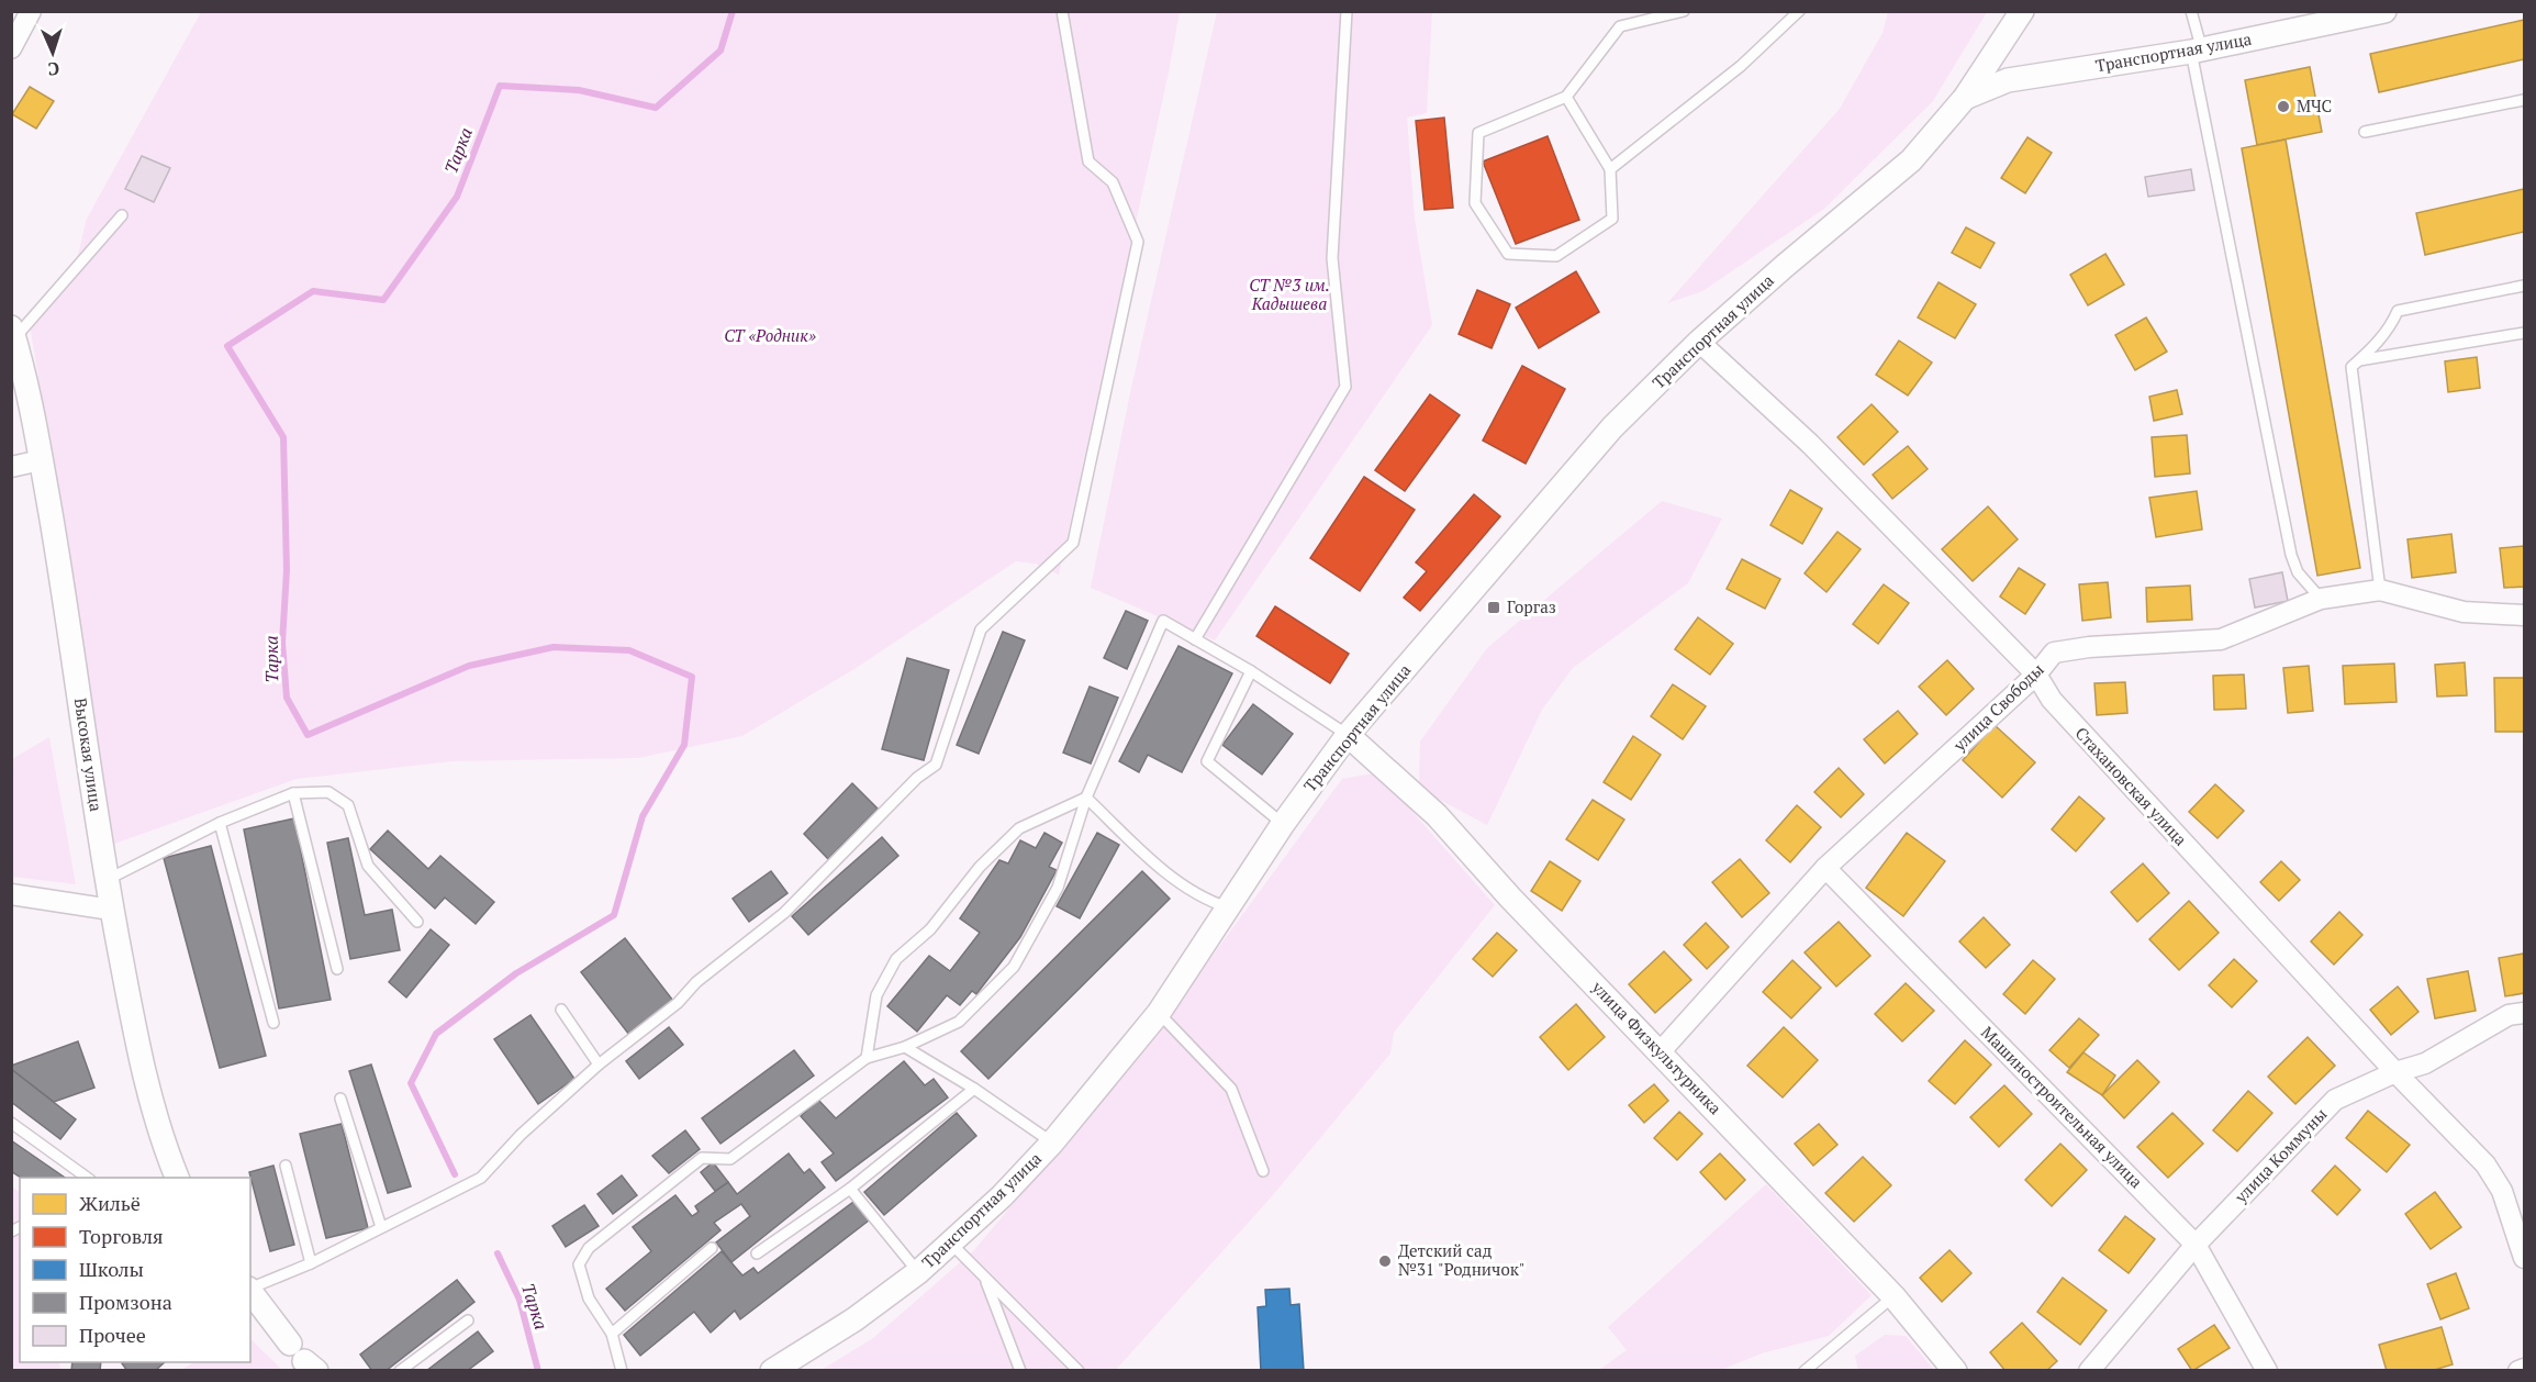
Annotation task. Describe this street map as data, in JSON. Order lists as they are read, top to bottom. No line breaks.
{"streets":{"street":["Транспортная улица","улица Свободы","Высокая улица","Стахановская улица","улица Физкультурника","Машиностроительная улица","улица Коммуны"]},"crossings":[["Транспортная улица","Стахановская улица"],["Транспортная улица","улица Физкультурника"],["улица Свободы","Стахановская улица"],["улица Свободы","улица Физкультурника"],["улица Свободы","Машиностроительная улица"],["Стахановская улица","улица Коммуны"],["Машиностроительная улица","улица Коммуны"]],"water":["Тарка"],"parks":["СТ №3 им. Кадышева","СТ «Родник»"],"places":{"other":["МЧС","Детский сад №31 \"Родничок\""],"transit":["Горгаз"]},"legend":["Жильё","Торговля","Школы","Промзона","Прочее"],"north":"bottom"}
